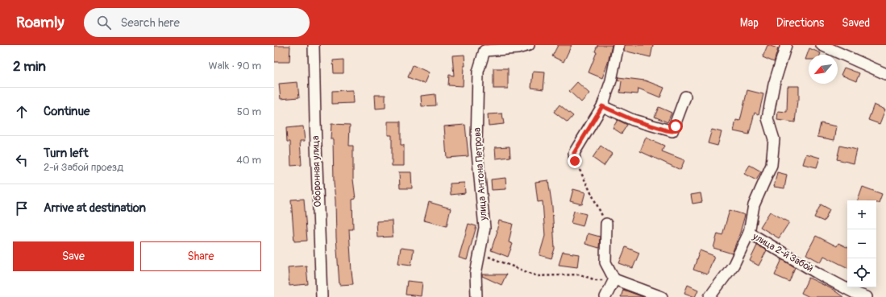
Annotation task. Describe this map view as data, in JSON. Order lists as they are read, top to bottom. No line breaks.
{"streets":{"street":["Оборонная улица","улица Антона Петрова","улица 2-й Забой"]},"north":"bottom left","page":{"header":"Roamly","search":"Search here","nav":["Map","Directions","Saved"],"heading":["2 min","Walk · 90 m"],"list":[["Continue","50 m"],["Turn left","2-й Забой проезд","40 m"],"Arrive at destination"],"map_buttons":["+","−"],"buttons":["Save","Share"]}}
